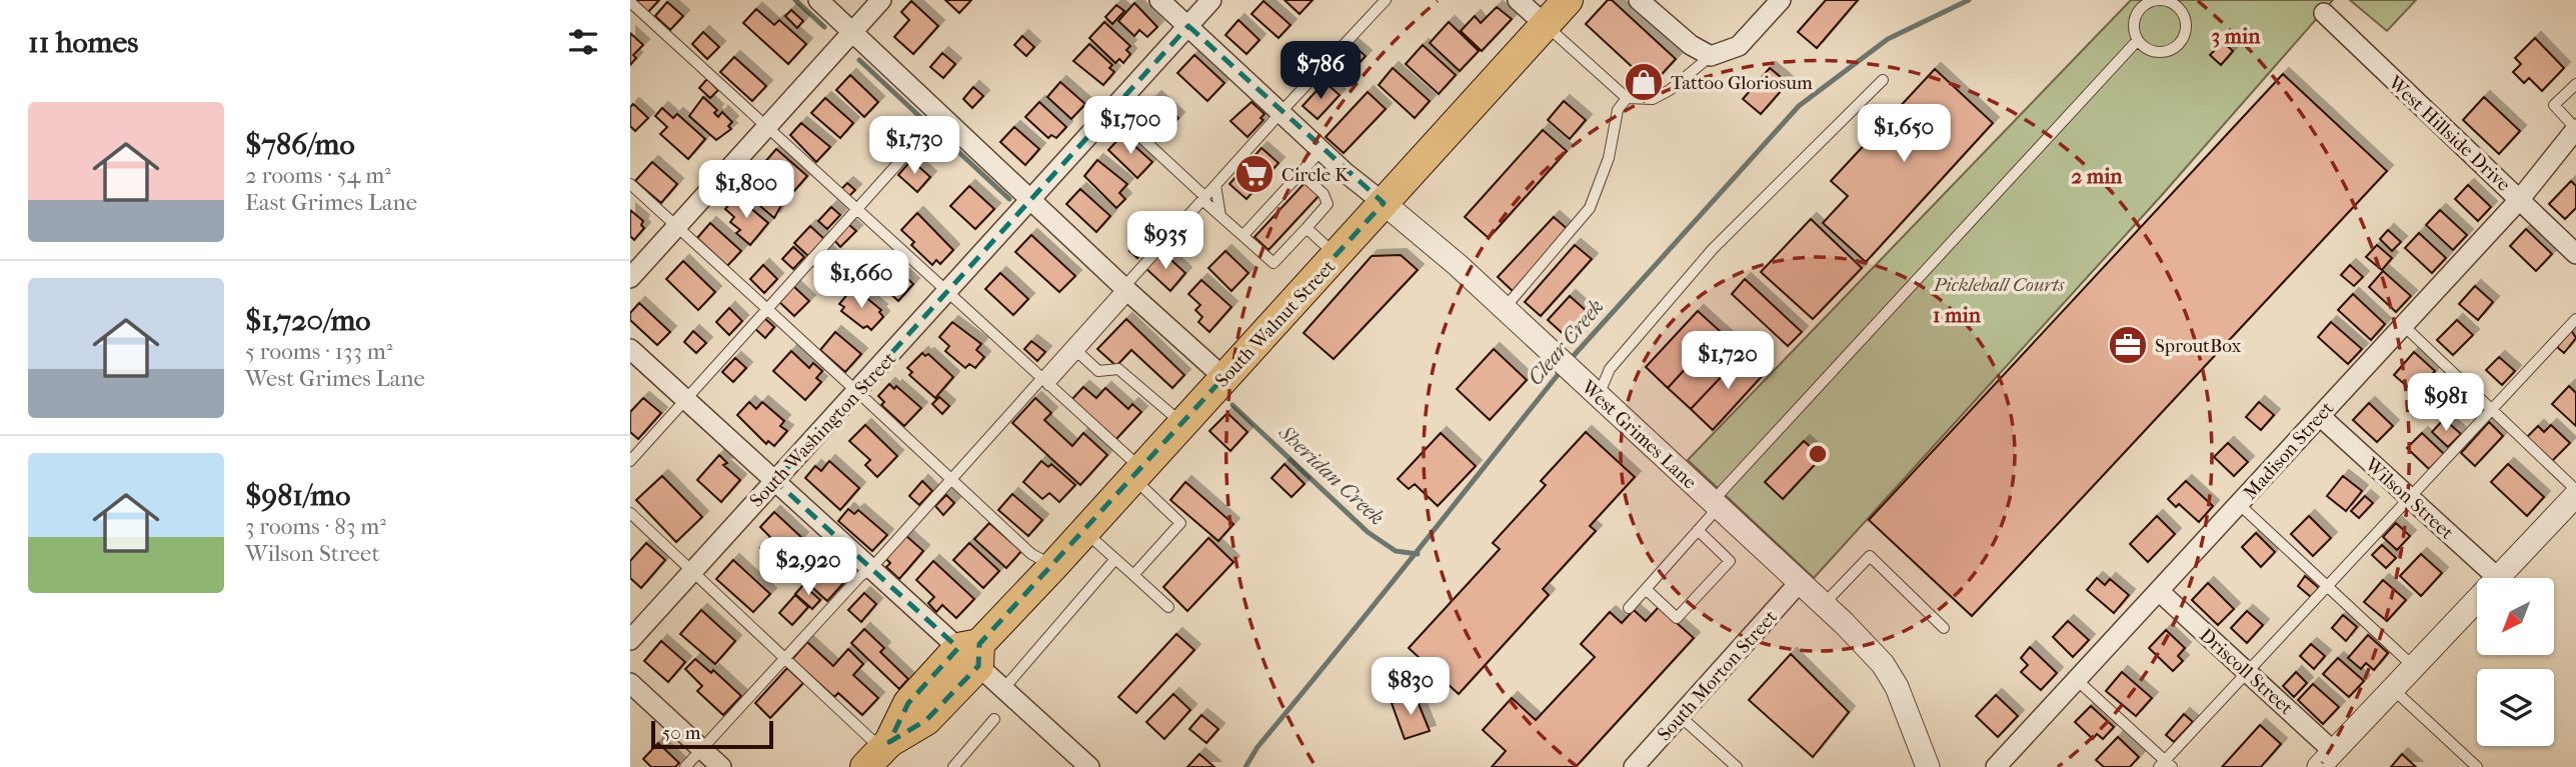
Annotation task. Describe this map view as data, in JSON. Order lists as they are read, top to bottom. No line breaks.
{"streets":{"main road":["South Walnut Street"],"street":["West Hillside Drive","South Washington Street","West Grimes Lane","Madison Street","Wilson Street","Driscoll Street","South Morton Street"]},"crossings":[["West Hillside Drive","Madison Street"],["South Walnut Street","West Grimes Lane"],["West Grimes Lane","South Morton Street"],["Madison Street","Wilson Street"],["Madison Street","Driscoll Street"]],"water":["Clear Creek","Sheridan Creek"],"parks":["Pickleball Courts"],"places":{"shop":["Tattoo Gloriosum"],"supermarket":["Circle K"],"office":["SproutBox"]},"scale_bar":"50 m","north":"bottom left","page":{"heading":"11 homes","price":["$786","$1,700","$1,650","$1,730","$1,800","$935","$1,660","$1,720","$981","$2,920","$830"],"list":[{"name":"$786/mo","note":"2 rooms · 54 m² · East Grimes Lane"},{"name":"$1,720/mo","note":"5 rooms · 133 m² · West Grimes Lane"},{"name":"$981/mo","note":"3 rooms · 83 m² · Wilson Street"}],"scale":"50 m"},"rings":["3 min","2 min","1 min"]}
